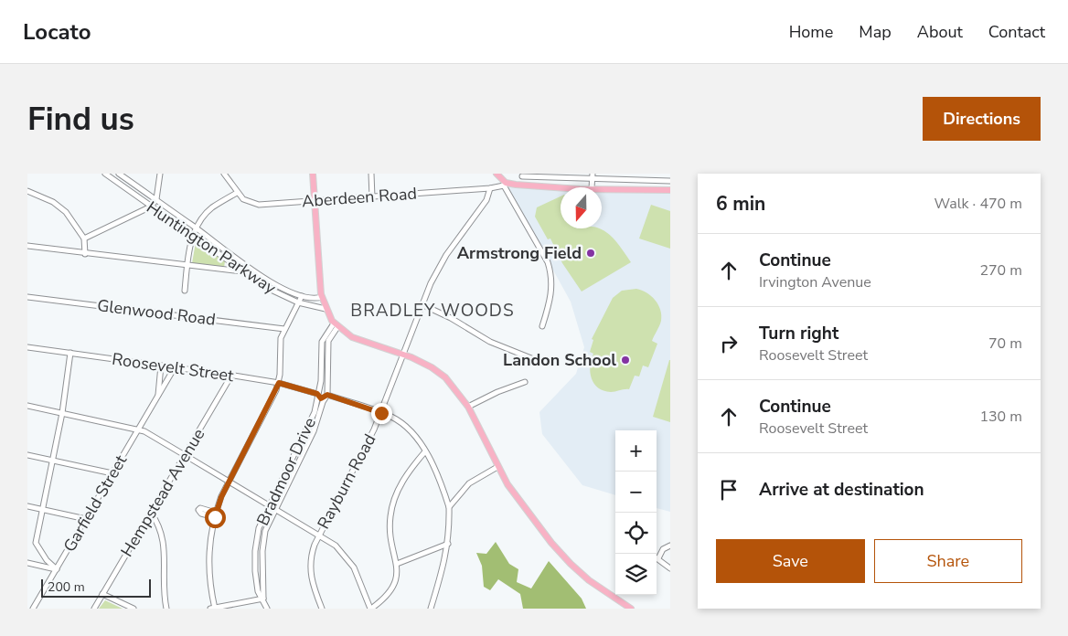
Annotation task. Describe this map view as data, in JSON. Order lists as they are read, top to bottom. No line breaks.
{"streets":{"street":["Aberdeen Road","Huntington Parkway","Glenwood Road","Roosevelt Street","Bradmoor Drive","Rayburn Road","Hempstead Avenue","Garfield Street"]},"crossings":[["Aberdeen Road","Rayburn Road"],["Roosevelt Street","Bradmoor Drive"],["Roosevelt Street","Hempstead Avenue"],["Roosevelt Street","Garfield Street"]],"districts":["BRADLEY WOODS"],"places":["Armstrong Field","Landon School"],"scale_bar":"200 m","north":"bottom","page":{"header":"Locato","nav":["Home","Map","About","Contact"],"buttons":["Directions",["Save","Share"]],"title":"Find us","heading":["6 min","Walk · 470 m"],"list":[["Continue","Irvington Avenue","270 m"],["Turn right","Roosevelt Street","70 m"],["Continue","Roosevelt Street","130 m"],"Arrive at destination"],"map_buttons":["+","−"],"scale":"200 m"}}
